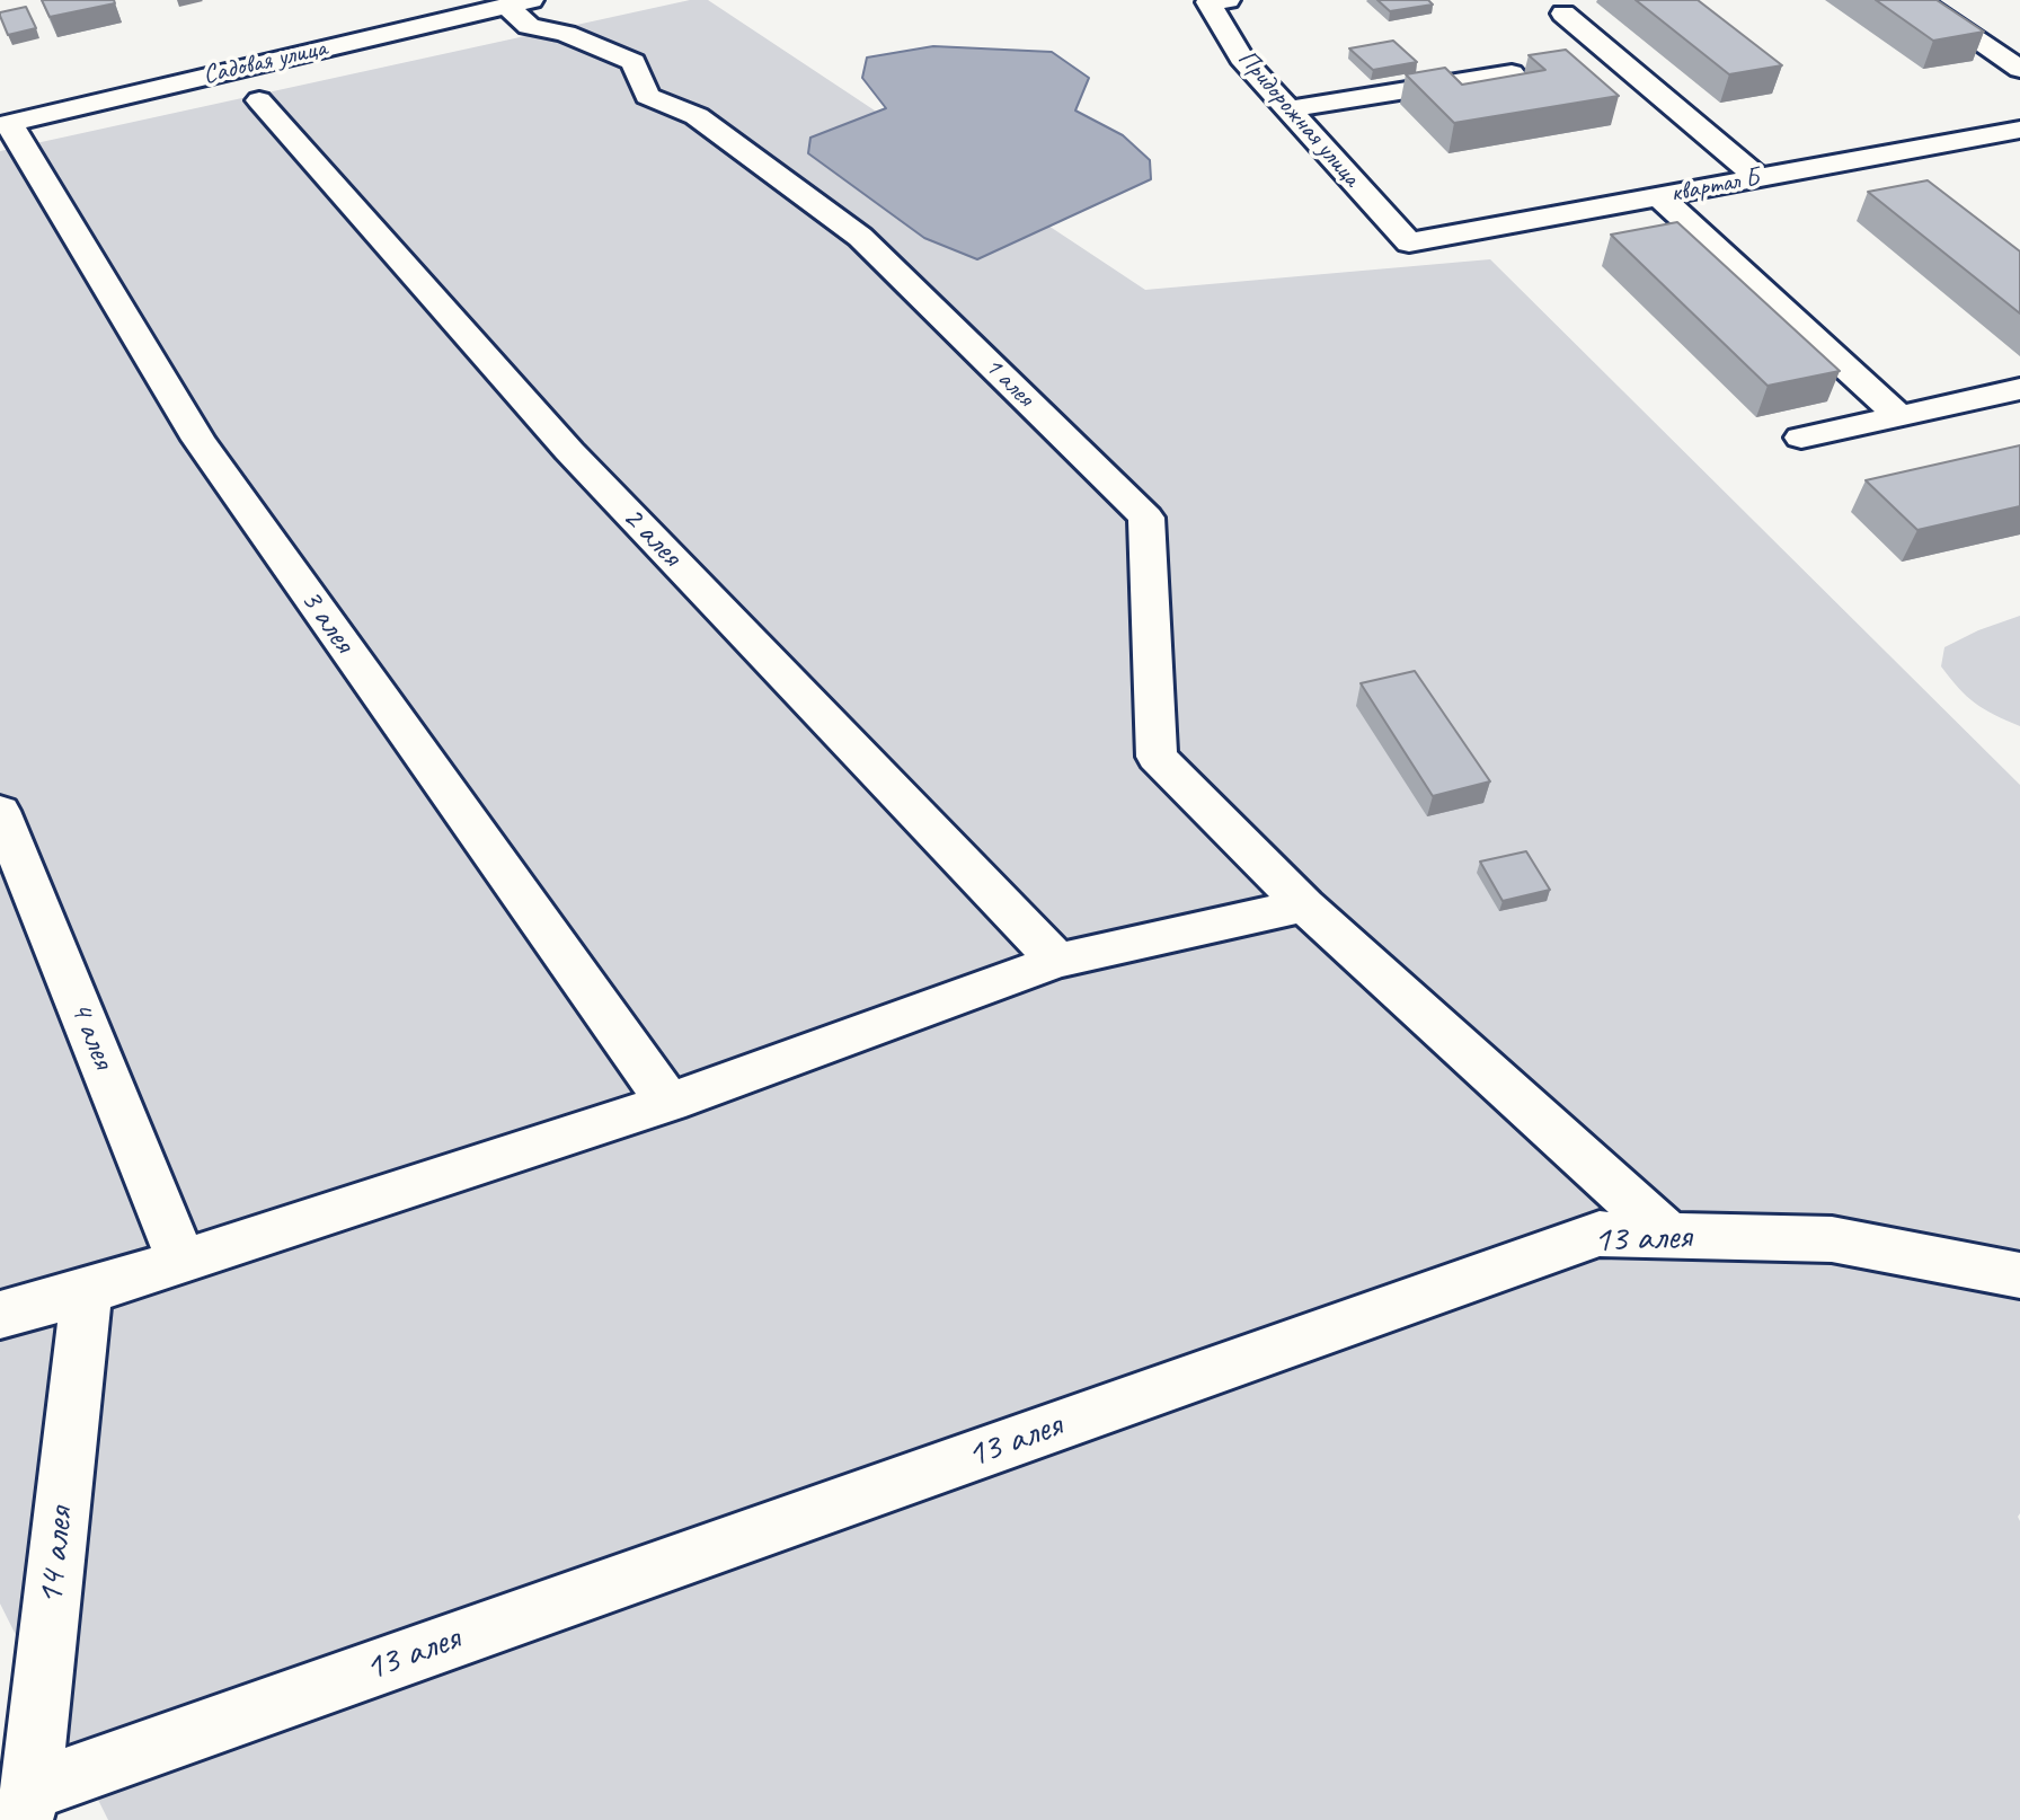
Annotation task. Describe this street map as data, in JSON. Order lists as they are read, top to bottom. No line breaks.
{"streets":{"street":["Садовая улица","Придорожная улица","квартал Б","1 алея","2 алея","3 алея","4 алея","13 алея","14 алея"]},"crossings":[["Садовая улица","1 алея"],["Садовая улица","3 алея"],["Придорожная улица","квартал Б"],["1 алея","13 алея"],["13 алея","14 алея"]]}
